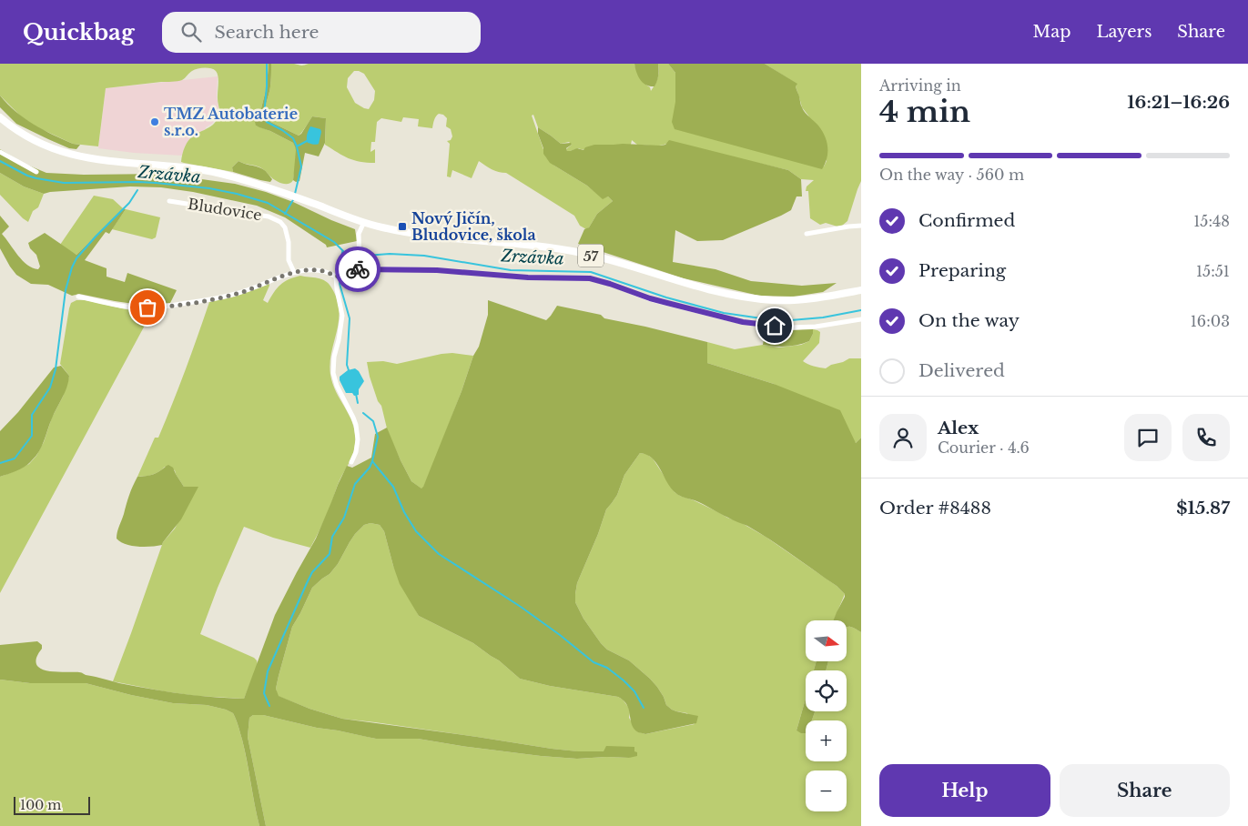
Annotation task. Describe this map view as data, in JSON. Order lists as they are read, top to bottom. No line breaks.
{"streets":{"main road":["57"],"street":["Bludovice"]},"water":["Zrzávka"],"places":{"other":["TMZ Autobaterie s.r.o."],"transit":["Nový Jičín, Bludovice, škola"]},"scale_bar":"100 m","north":"right","page":{"header":"Quickbag","search":"Search here","nav":["Map","Layers","Share"],"heading":["4 min","Arriving in","16:21–16:26"],"panel":["Alex","Courier · 4.6","Order #8488","$15.87"],"bar":"On the way · 560 m","list":[["Confirmed","15:48"],["Preparing","15:51"],["On the way","16:03"],"Delivered"],"map_buttons":["+","−"],"buttons":["Help","Share"],"scale":"100 m"}}
